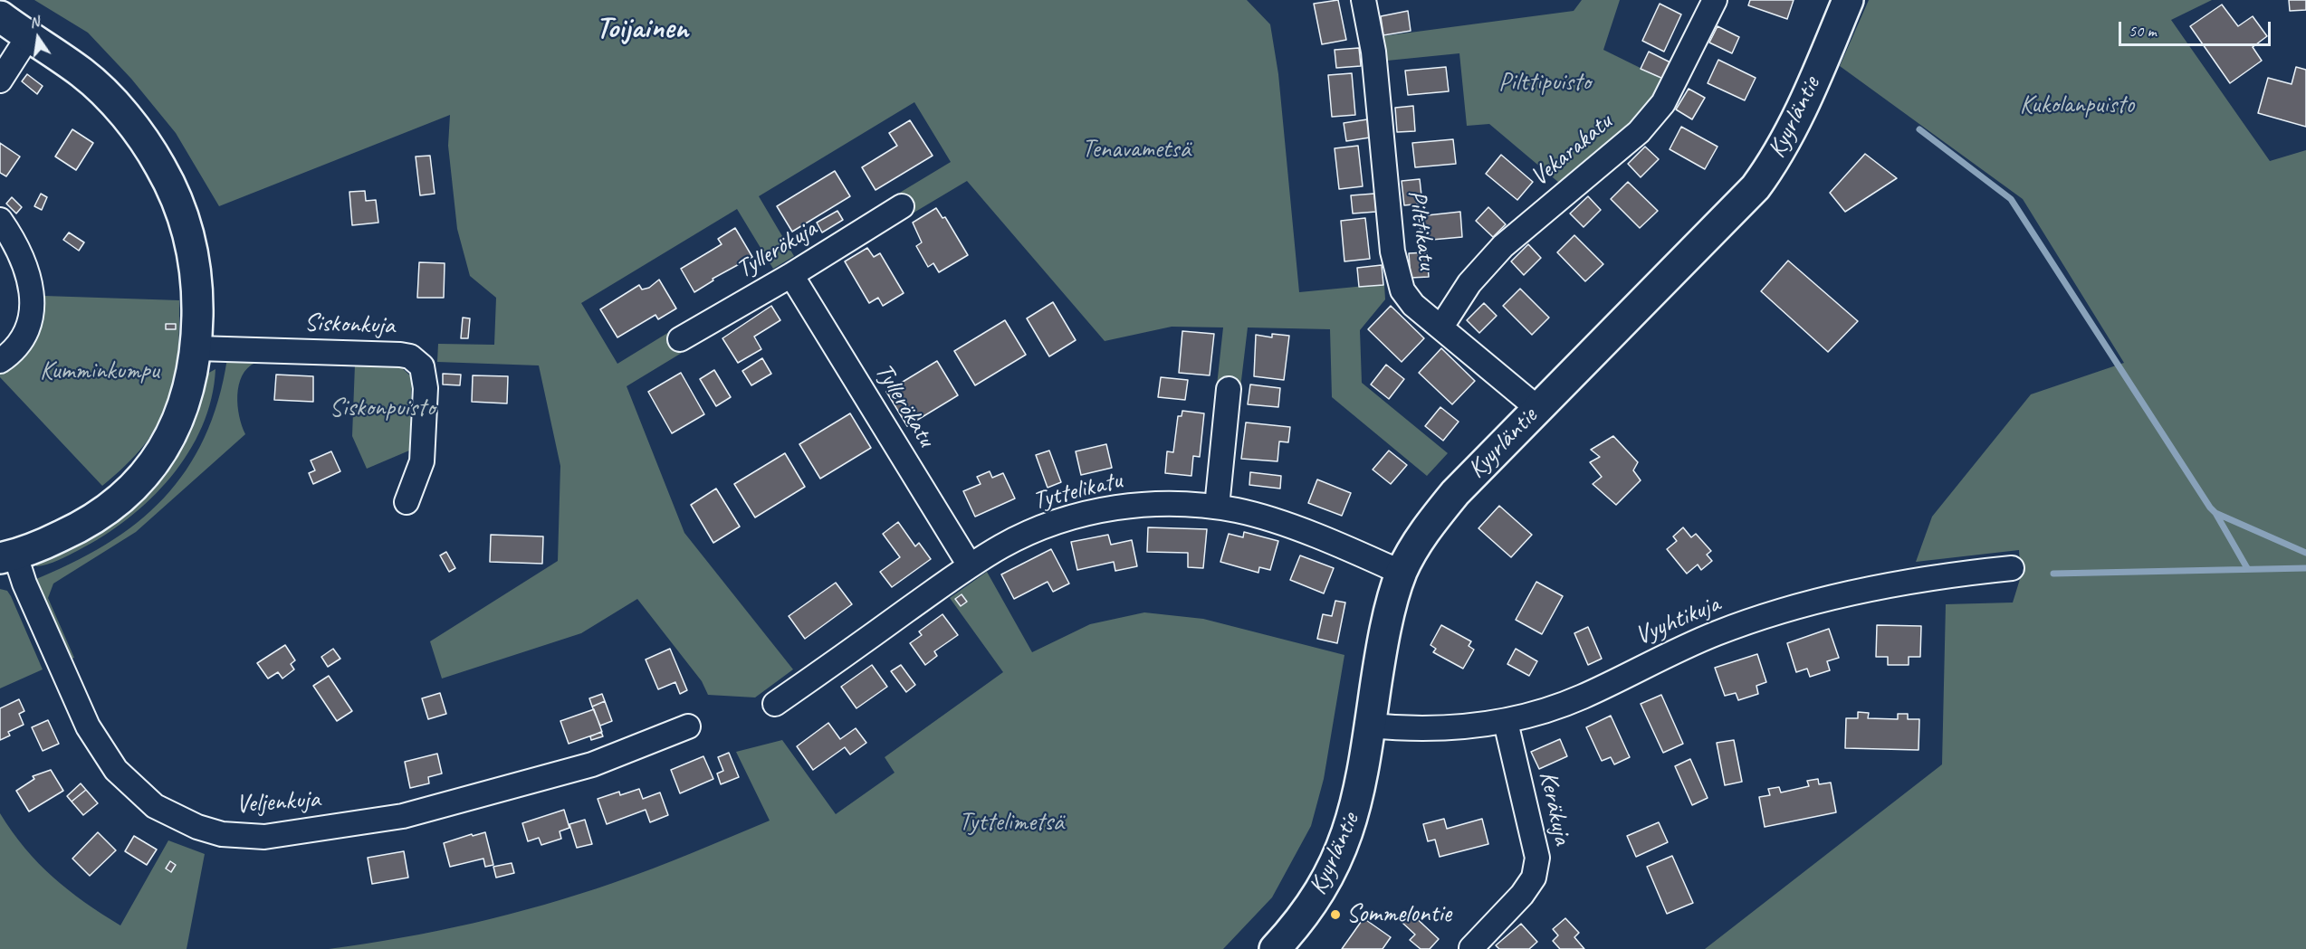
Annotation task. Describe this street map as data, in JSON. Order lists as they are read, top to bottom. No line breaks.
{"streets":{"street":["Kyyrläntie","Vekarakatu","Pilttikatu","Tyllerökuja","Siskonkuja","Tyllerökatu","Tyttelikatu","Vyyhtikuja","Veljenkuja","Keräkuja"]},"crossings":[["Kyyrläntie","Pilttikatu"],["Kyyrläntie","Tyttelikatu"],["Kyyrläntie","Vyyhtikuja"],["Vekarakatu","Pilttikatu"],["Tyllerökuja","Tyllerökatu"],["Tyllerökatu","Tyttelikatu"],["Vyyhtikuja","Keräkuja"]],"districts":["Toijainen"],"parks":["Pilttipuisto","Kukolanpuisto","Tenavametsä","Kumminkumpu","Siskonpuisto","Tyttelimetsä"],"places":["Sommelontie"],"scale_bar":"50 m","north":"top"}
